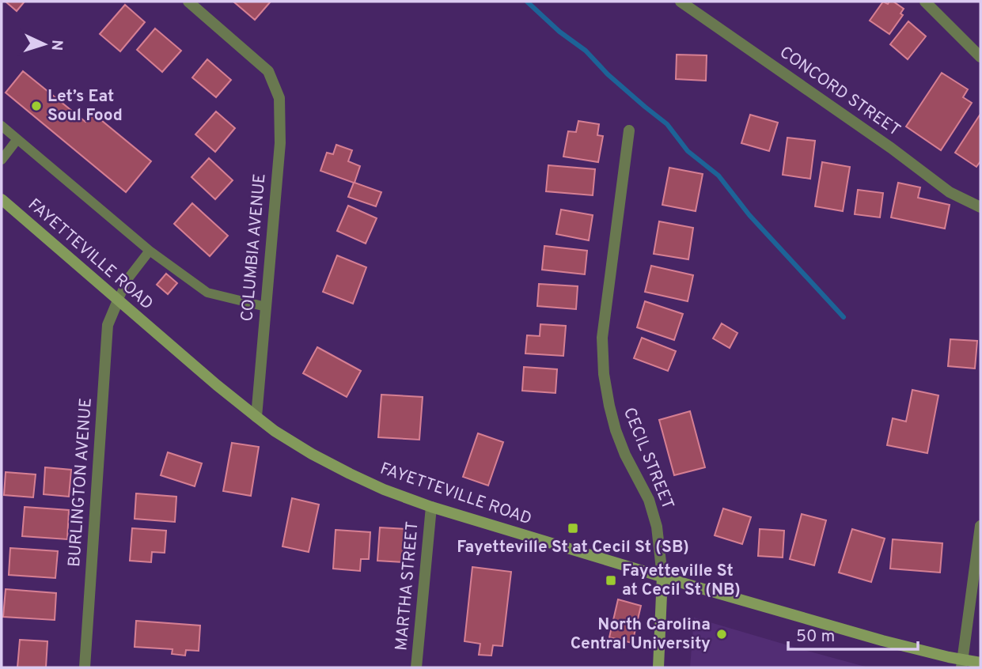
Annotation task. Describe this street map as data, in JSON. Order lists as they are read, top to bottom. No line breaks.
{"streets":{"main road":["FAYETTEVILLE ROAD","CECIL STREET"],"street":["CONCORD STREET","COLUMBIA AVENUE","BURLINGTON AVENUE","MARTHA STREET"]},"crossings":[["COLUMBIA AVENUE","FAYETTEVILLE ROAD"],["FAYETTEVILLE ROAD","CECIL STREET"],["FAYETTEVILLE ROAD","BURLINGTON AVENUE"],["FAYETTEVILLE ROAD","MARTHA STREET"]],"places":{"other":["Let’s Eat Soul Food","North Carolina Central University"],"transit":["Fayetteville St at Cecil St (SB)","Fayetteville St at Cecil St (NB)"]},"scale_bar":"50 m","north":"right"}
